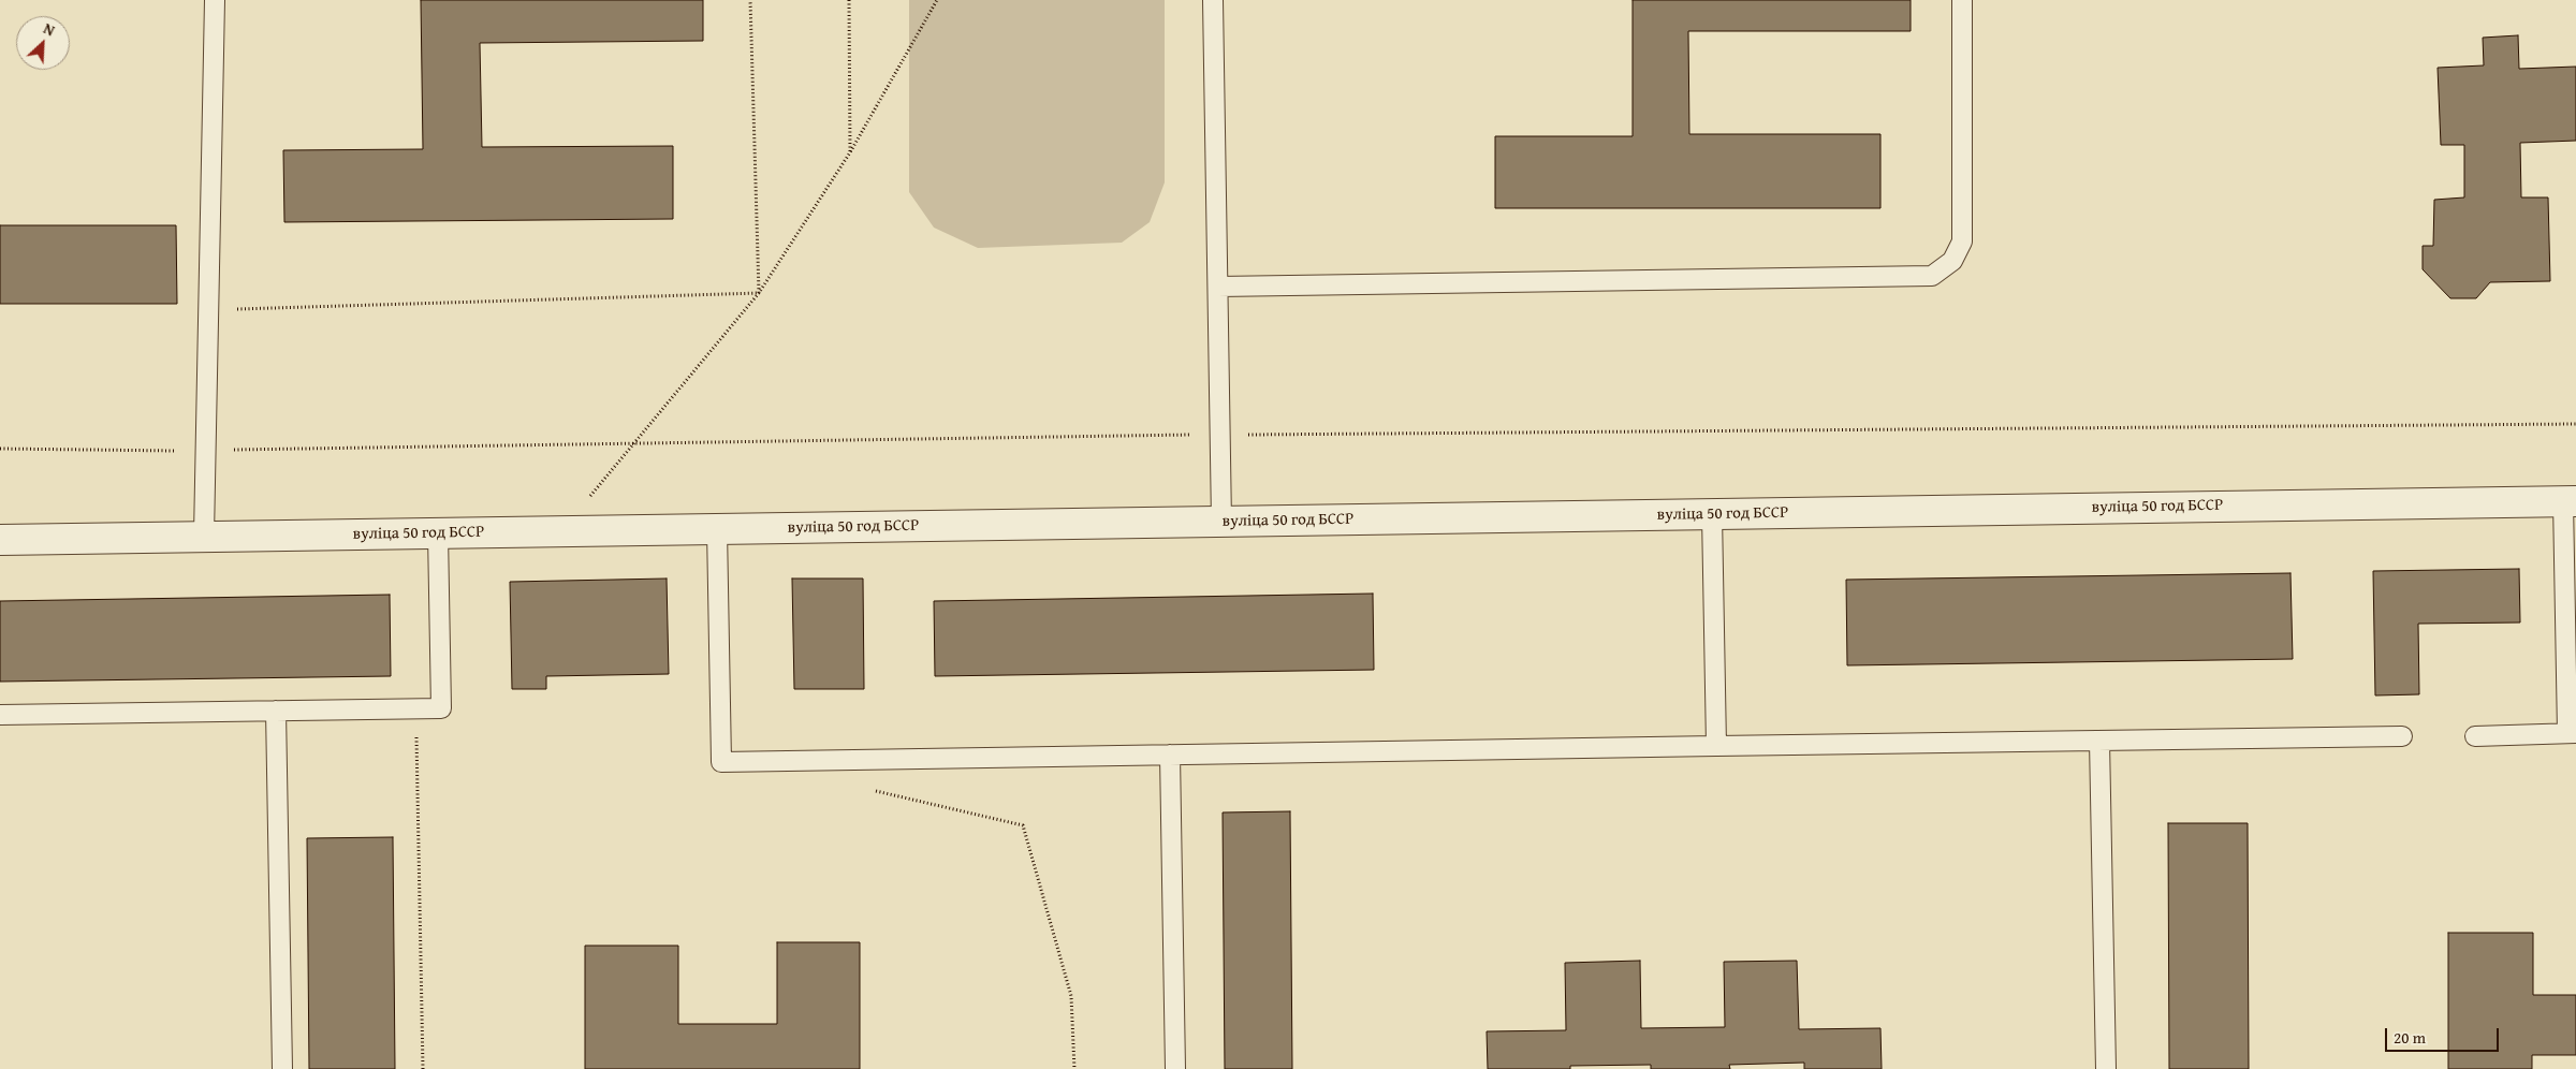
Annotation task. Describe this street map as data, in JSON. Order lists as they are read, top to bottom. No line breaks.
{"streets":{"street":["вуліца 50 год БССР"]},"scale_bar":"20 m","north":"top right"}
